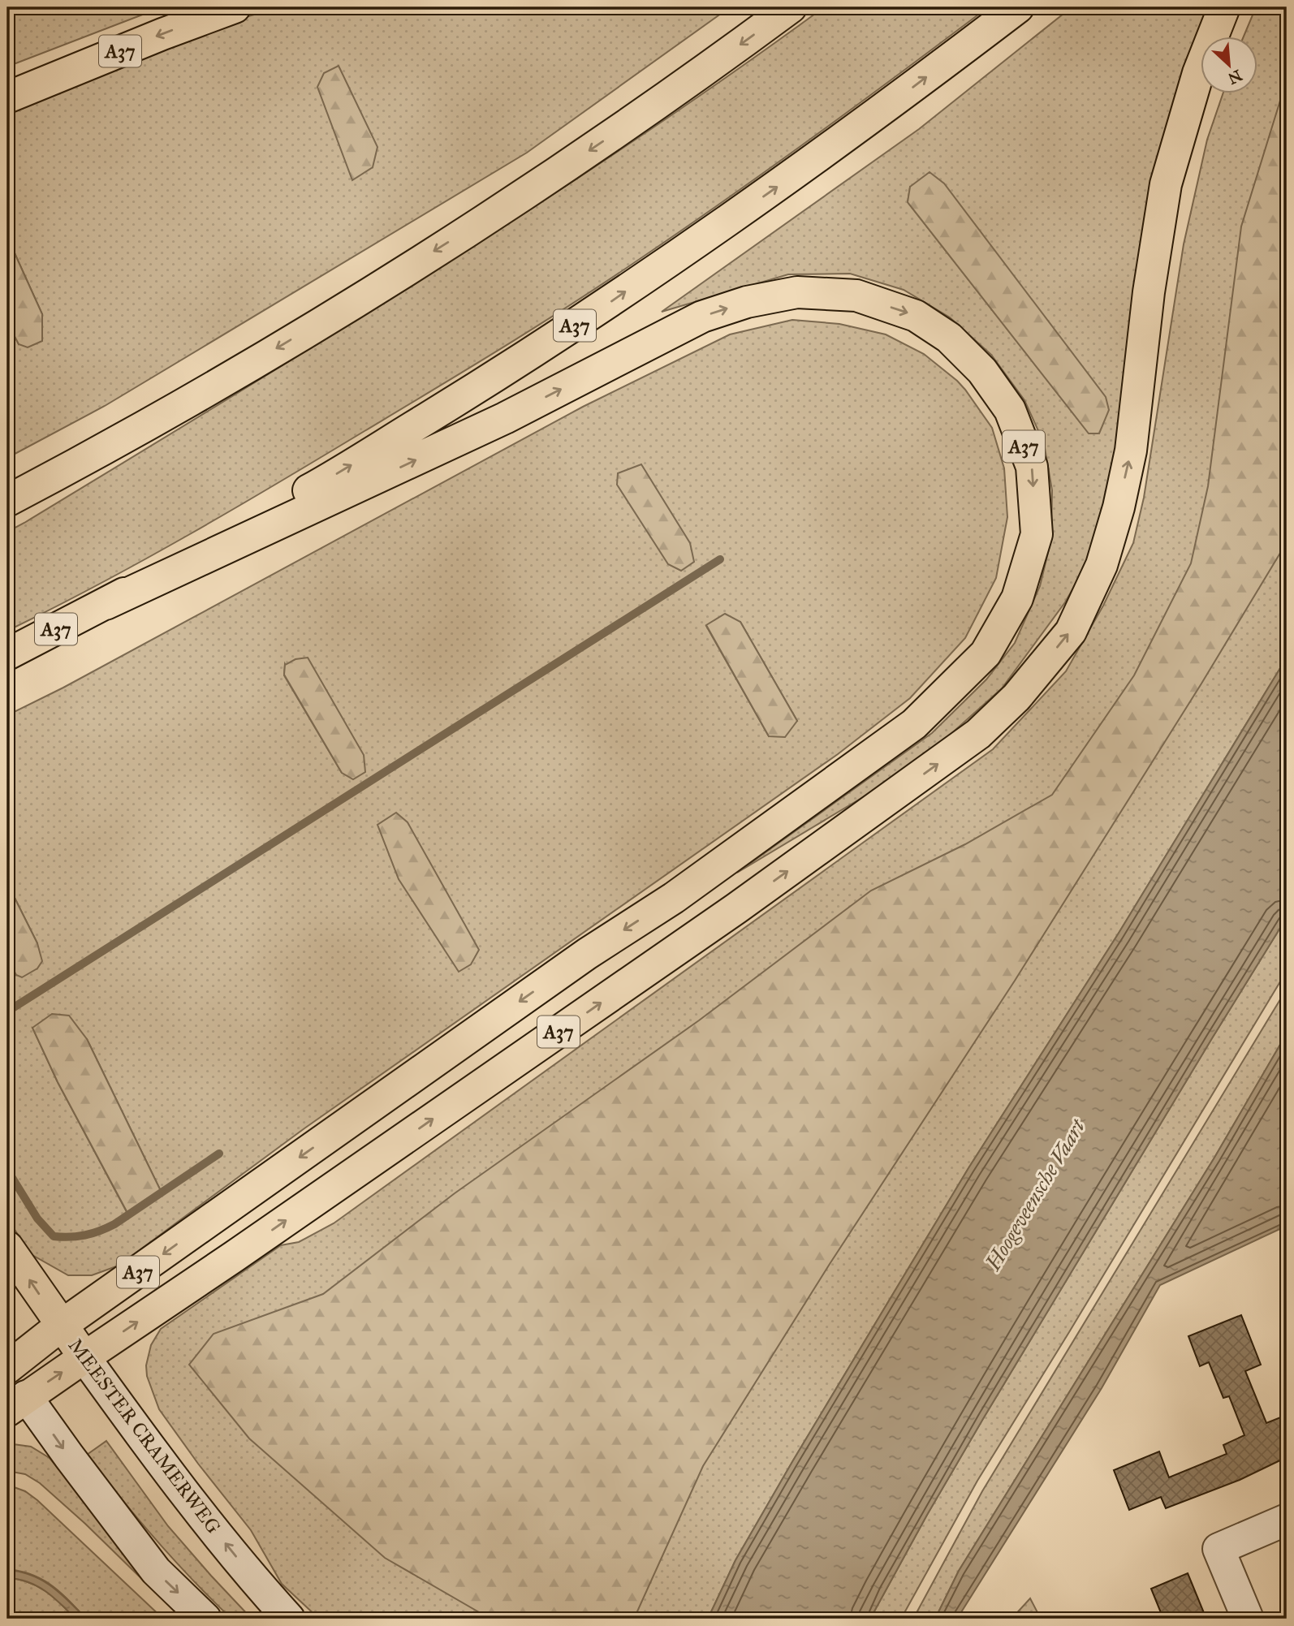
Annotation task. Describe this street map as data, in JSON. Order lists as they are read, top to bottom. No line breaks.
{"streets":{"main road":["A37","MEESTER CRAMERWEG"]},"crossings":[["A37","MEESTER CRAMERWEG"]],"water":["Hoogeveensche Vaart"],"north":"bottom right"}
